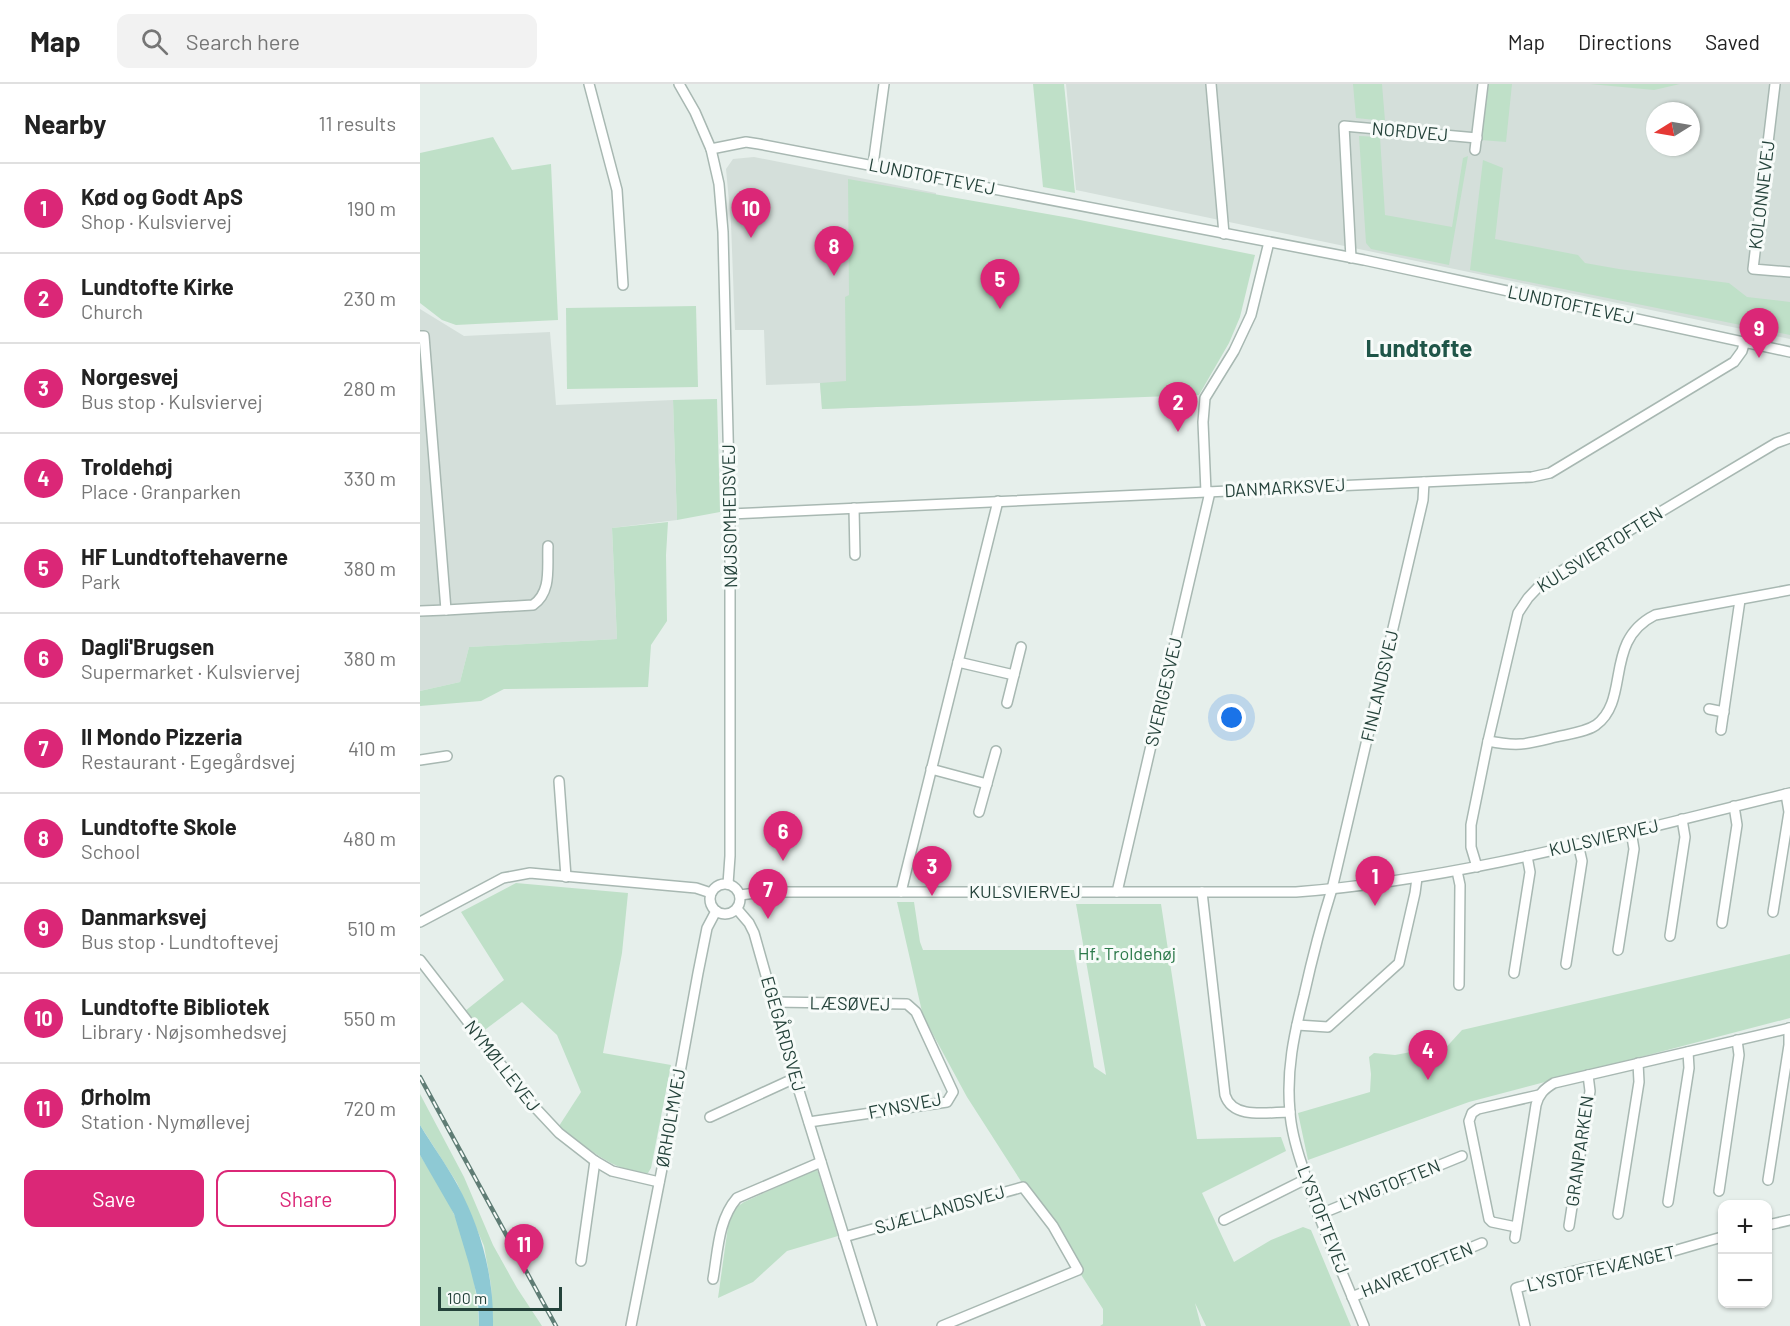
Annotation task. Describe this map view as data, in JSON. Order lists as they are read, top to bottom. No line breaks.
{"streets":{"street":["NORDVEJ","LUNDTOFTEVEJ","KOLONNEVEJ","DANMARKSVEJ","NØJSOMHEDSVEJ","KULSVIERTOFTEN","FINLANDSVEJ","SVERIGESVEJ","KULSVIERVEJ","LÆSØVEJ","EGEGÅRDSVEJ","NYMØLLEVEJ","FYNSVEJ","ØRHOLMVEJ","GRANPARKEN","LYNGTOFTEN","SJÆLLANDSVEJ","LYSTOFTEVEJ","LYSTOFTEVÆNGET","HAVRETOFTEN"]},"crossings":[["NORDVEJ","LUNDTOFTEVEJ"],["LUNDTOFTEVEJ","DANMARKSVEJ"],["LUNDTOFTEVEJ","NØJSOMHEDSVEJ"],["LUNDTOFTEVEJ","SVERIGESVEJ"],["DANMARKSVEJ","NØJSOMHEDSVEJ"],["DANMARKSVEJ","FINLANDSVEJ"],["DANMARKSVEJ","SVERIGESVEJ"],["NØJSOMHEDSVEJ","KULSVIERVEJ"],["NØJSOMHEDSVEJ","EGEGÅRDSVEJ"],["NØJSOMHEDSVEJ","ØRHOLMVEJ"],["KULSVIERTOFTEN","KULSVIERVEJ"],["FINLANDSVEJ","KULSVIERVEJ"],["FINLANDSVEJ","LYSTOFTEVEJ"],["SVERIGESVEJ","KULSVIERVEJ"],["KULSVIERVEJ","EGEGÅRDSVEJ"],["KULSVIERVEJ","ØRHOLMVEJ"],["KULSVIERVEJ","LYSTOFTEVEJ"],["LÆSØVEJ","EGEGÅRDSVEJ"],["LÆSØVEJ","FYNSVEJ"],["EGEGÅRDSVEJ","FYNSVEJ"],["EGEGÅRDSVEJ","ØRHOLMVEJ"],["EGEGÅRDSVEJ","SJÆLLANDSVEJ"],["NYMØLLEVEJ","ØRHOLMVEJ"],["LYNGTOFTEN","LYSTOFTEVEJ"],["LYSTOFTEVEJ","HAVRETOFTEN"]],"districts":["Lundtofte"],"parks":["Hf. Troldehøj"],"scale_bar":"100 m","north":"left","page":{"header":"Map","search":"Search here","nav":["Map","Directions","Saved"],"heading":["Nearby","11 results"],"list":[{"mark":"1","name":"Kød og Godt ApS","note":"Shop · Kulsviervej","value":"190 m"},{"mark":"2","name":"Lundtofte Kirke","note":"Church","value":"230 m"},{"mark":"3","name":"Norgesvej","note":"Bus stop · Kulsviervej","value":"280 m"},{"mark":"4","name":"Troldehøj","note":"Place · Granparken","value":"330 m"},{"mark":"5","name":"HF Lundtoftehaverne","note":"Park","value":"380 m"},{"mark":"6","name":"Dagli'Brugsen","note":"Supermarket · Kulsviervej","value":"380 m"},{"mark":"7","name":"Il Mondo Pizzeria","note":"Restaurant · Egegårdsvej","value":"410 m"},{"mark":"8","name":"Lundtofte Skole","note":"School","value":"480 m"},{"mark":"9","name":"Danmarksvej","note":"Bus stop · Lundtoftevej","value":"510 m"},{"mark":"10","name":"Lundtofte Bibliotek","note":"Library · Nøjsomhedsvej","value":"550 m"},{"mark":"11","name":"Ørholm","note":"Station · Nymøllevej","value":"720 m"}],"pins":["10","8","5","9","2","6","3","1","7","4","11"],"buttons":["Save","Share"],"map_buttons":["+","−"],"scale":"100 m"}}
